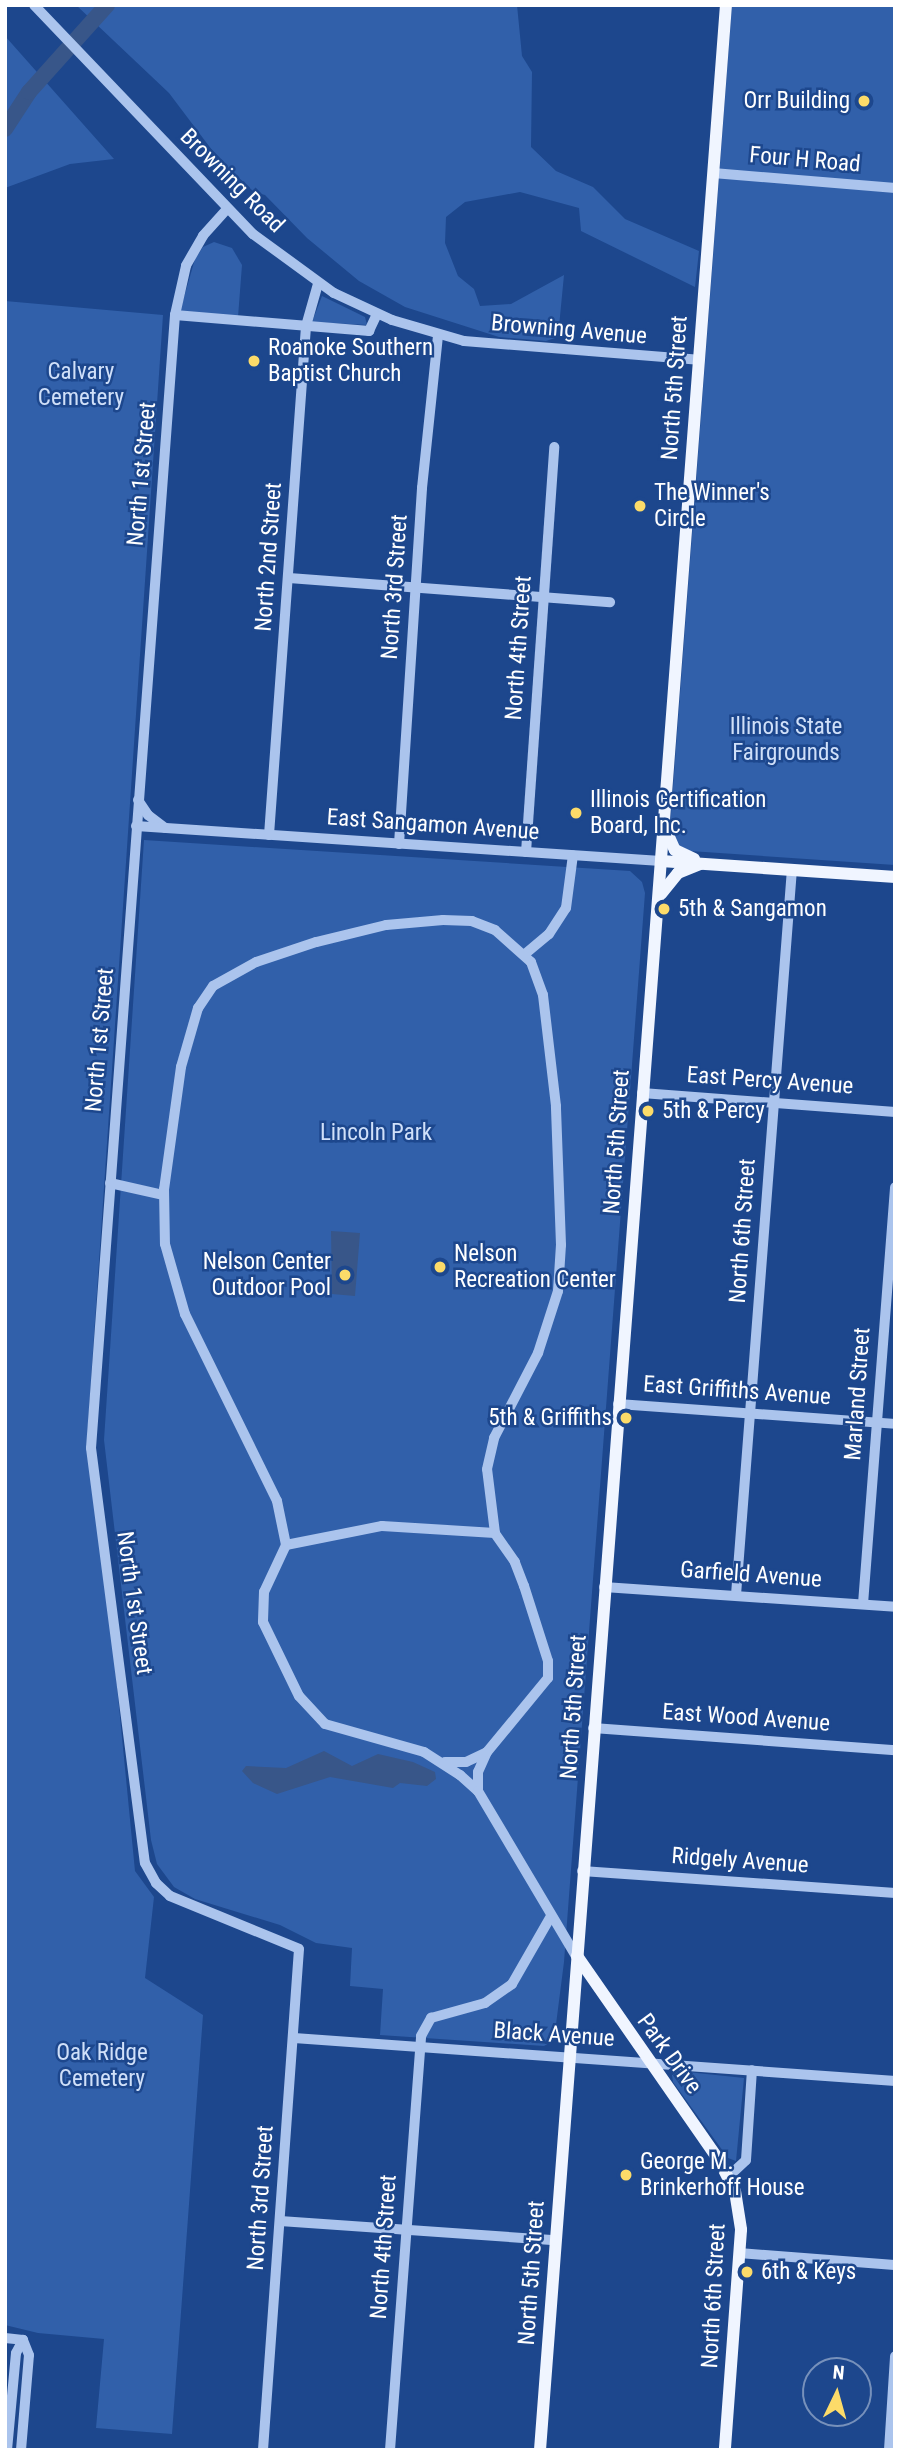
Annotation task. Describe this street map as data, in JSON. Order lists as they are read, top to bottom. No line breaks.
{"streets":{"main road":["North 5th Street","East Sangamon Avenue","North 6th Street","Park Drive"],"street":["Four H Road","Browning Road","Browning Avenue","North 1st Street","North 2nd Street","North 3rd Street","North 4th Street","East Percy Avenue","East Griffiths Avenue","Marland Street","Garfield Avenue","East Wood Avenue","Ridgely Avenue","Black Avenue"]},"crossings":[["Four H Road","North 5th Street"],["Browning Road","Browning Avenue"],["Browning Road","North 1st Street"],["Browning Road","North 2nd Street"],["Browning Road","North 3rd Street"],["Browning Avenue","North 5th Street"],["Browning Avenue","North 3rd Street"],["North 5th Street","East Sangamon Avenue"],["North 5th Street","East Percy Avenue"],["North 5th Street","East Griffiths Avenue"],["North 5th Street","Garfield Avenue"],["North 5th Street","East Wood Avenue"],["North 5th Street","Ridgely Avenue"],["North 5th Street","Black Avenue"],["North 5th Street","Park Drive"],["North 1st Street","North 3rd Street"],["North 1st Street","East Sangamon Avenue"],["North 2nd Street","East Sangamon Avenue"],["North 3rd Street","East Sangamon Avenue"],["North 3rd Street","Black Avenue"],["North 4th Street","East Sangamon Avenue"],["North 4th Street","Black Avenue"],["East Sangamon Avenue","North 6th Street"],["East Percy Avenue","North 6th Street"],["North 6th Street","East Griffiths Avenue"],["North 6th Street","Garfield Avenue"],["North 6th Street","Park Drive"],["East Griffiths Avenue","Marland Street"],["Marland Street","Garfield Avenue"],["Black Avenue","Park Drive"]],"parks":["Calvary Cemetery","Illinois State Fairgrounds","Lincoln Park","Oak Ridge Cemetery"],"places":["Orr Building","Roanoke Southern Baptist Church","The Winner's Circle","Illinois Certification Board, Inc.","5th & Sangamon","5th & Percy","Nelson Recreation Center","Nelson Center Outdoor Pool","5th & Griffiths","George M. Brinkerhoff House","6th & Keys"],"north":"top"}
